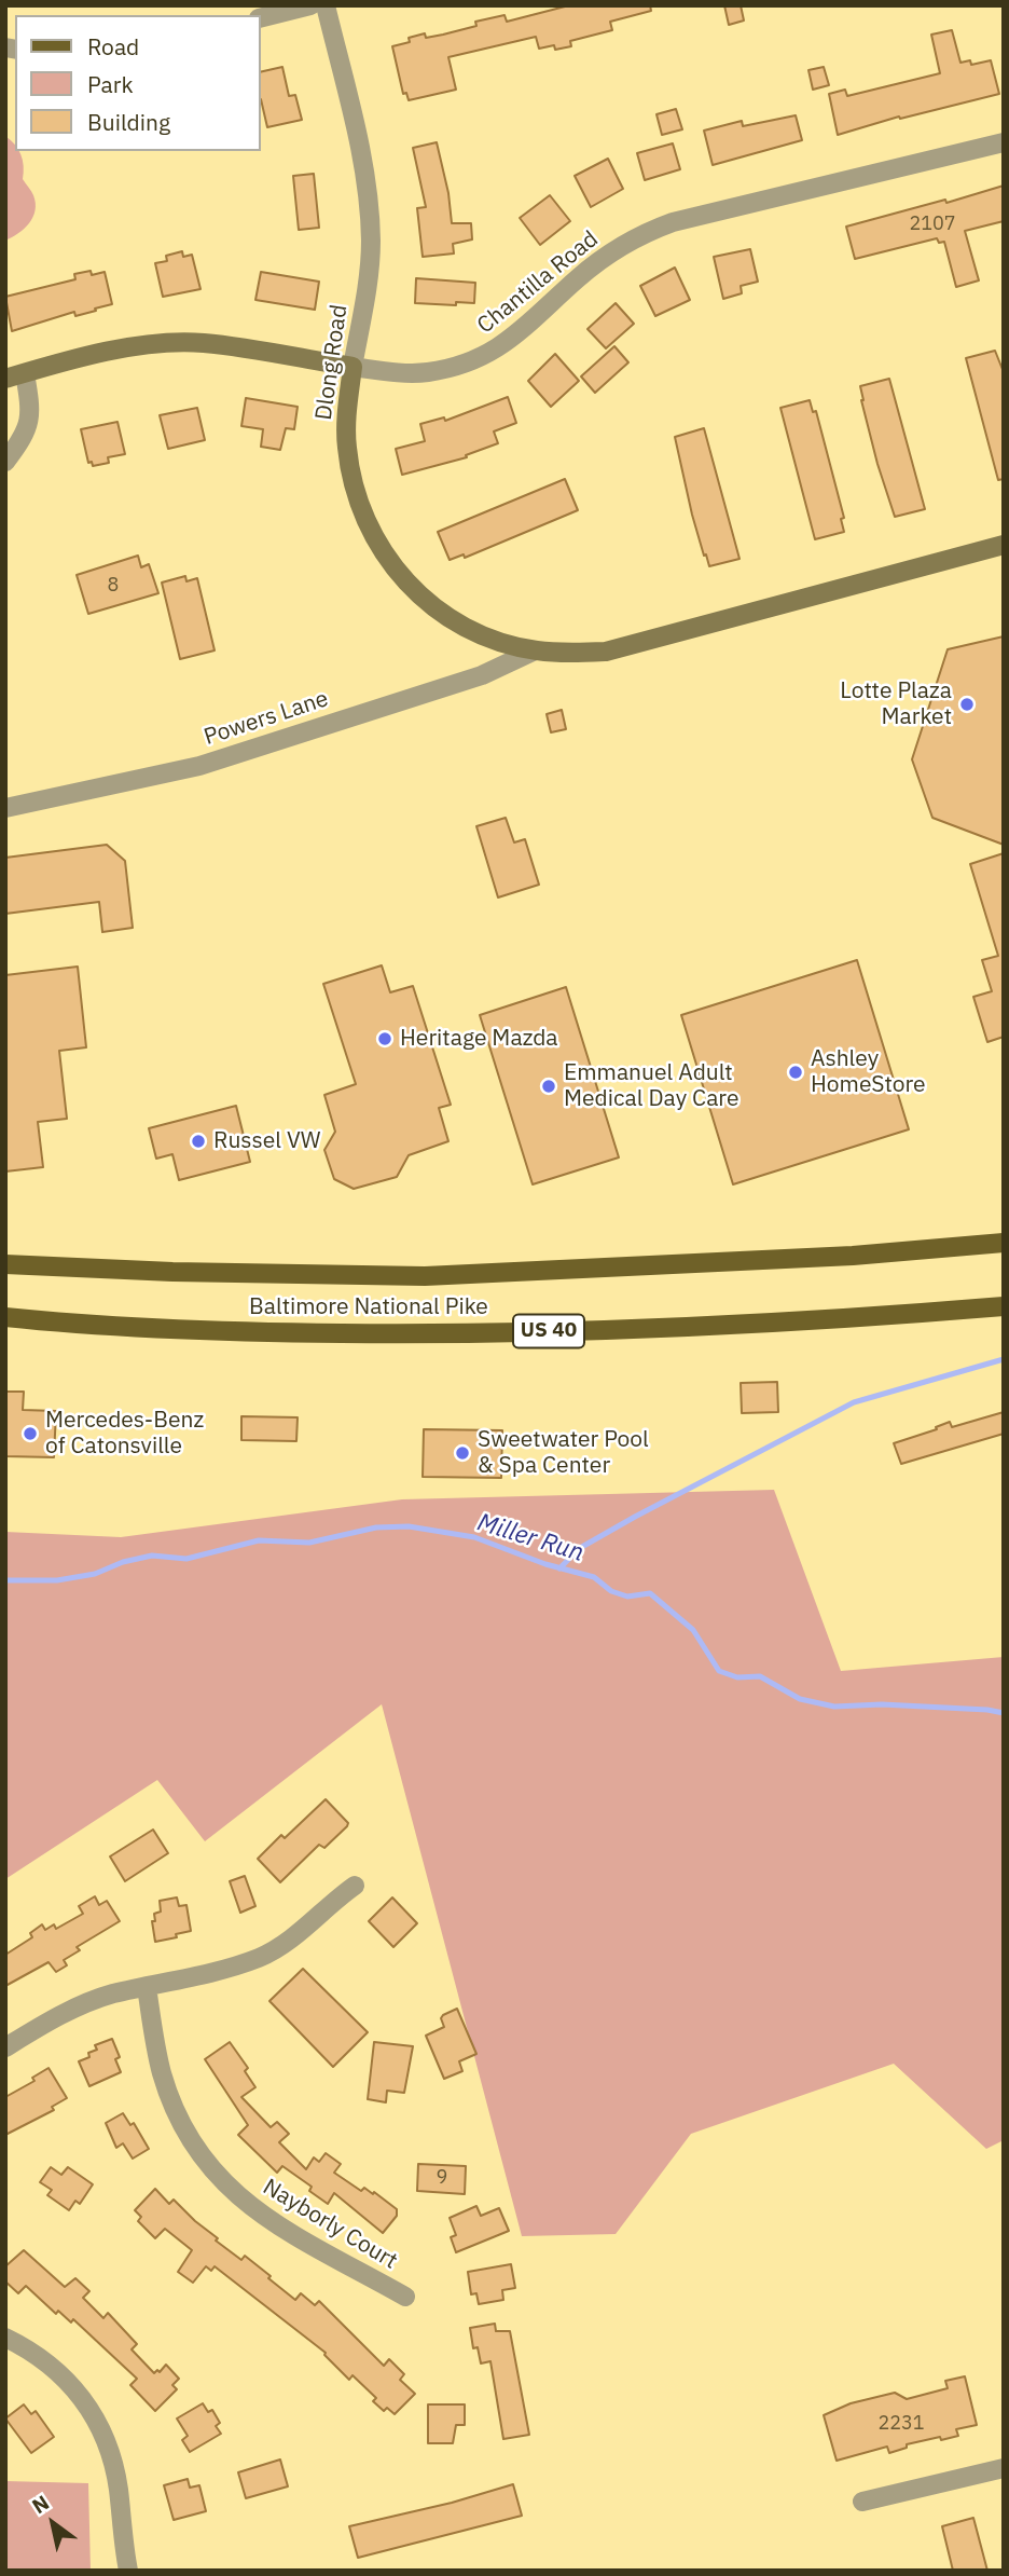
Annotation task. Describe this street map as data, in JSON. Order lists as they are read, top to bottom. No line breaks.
{"streets":{"main road":["Baltimore National Pike","US 40"],"street":["Chantilla Road","Dlong Road","Powers Lane","Nayborly Court"]},"crossings":[["Chantilla Road","Dlong Road"],["Dlong Road","Powers Lane"]],"water":["Miller Run"],"places":["Lotte Plaza Market","Heritage Mazda","Ashley HomeStore","Emmanuel Adult Medical Day Care","Russel VW","Mercedes-Benz of Catonsville","Sweetwater Pool & Spa Center"],"house_numbers":["2107","8","9","2231"],"legend":["Road","Park","Building"],"north":"top left"}
